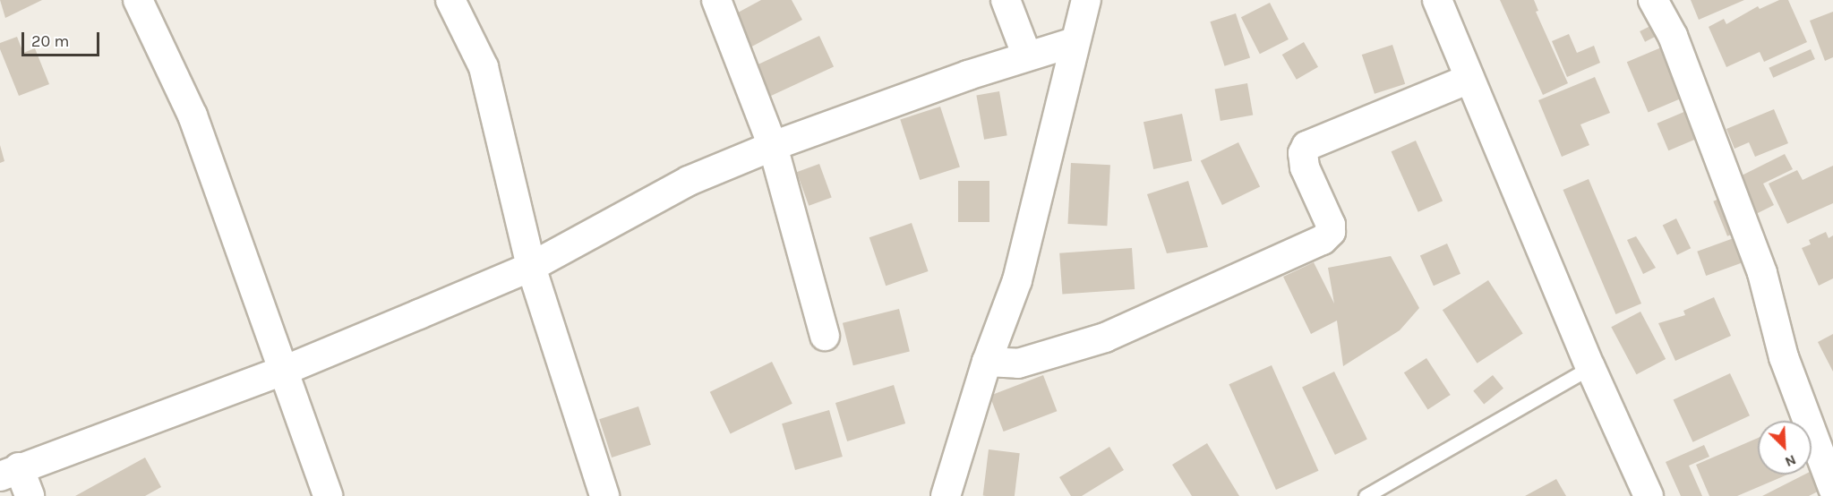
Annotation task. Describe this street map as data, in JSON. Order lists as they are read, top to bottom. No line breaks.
{"scale_bar":"20 m","north":"bottom right"}
